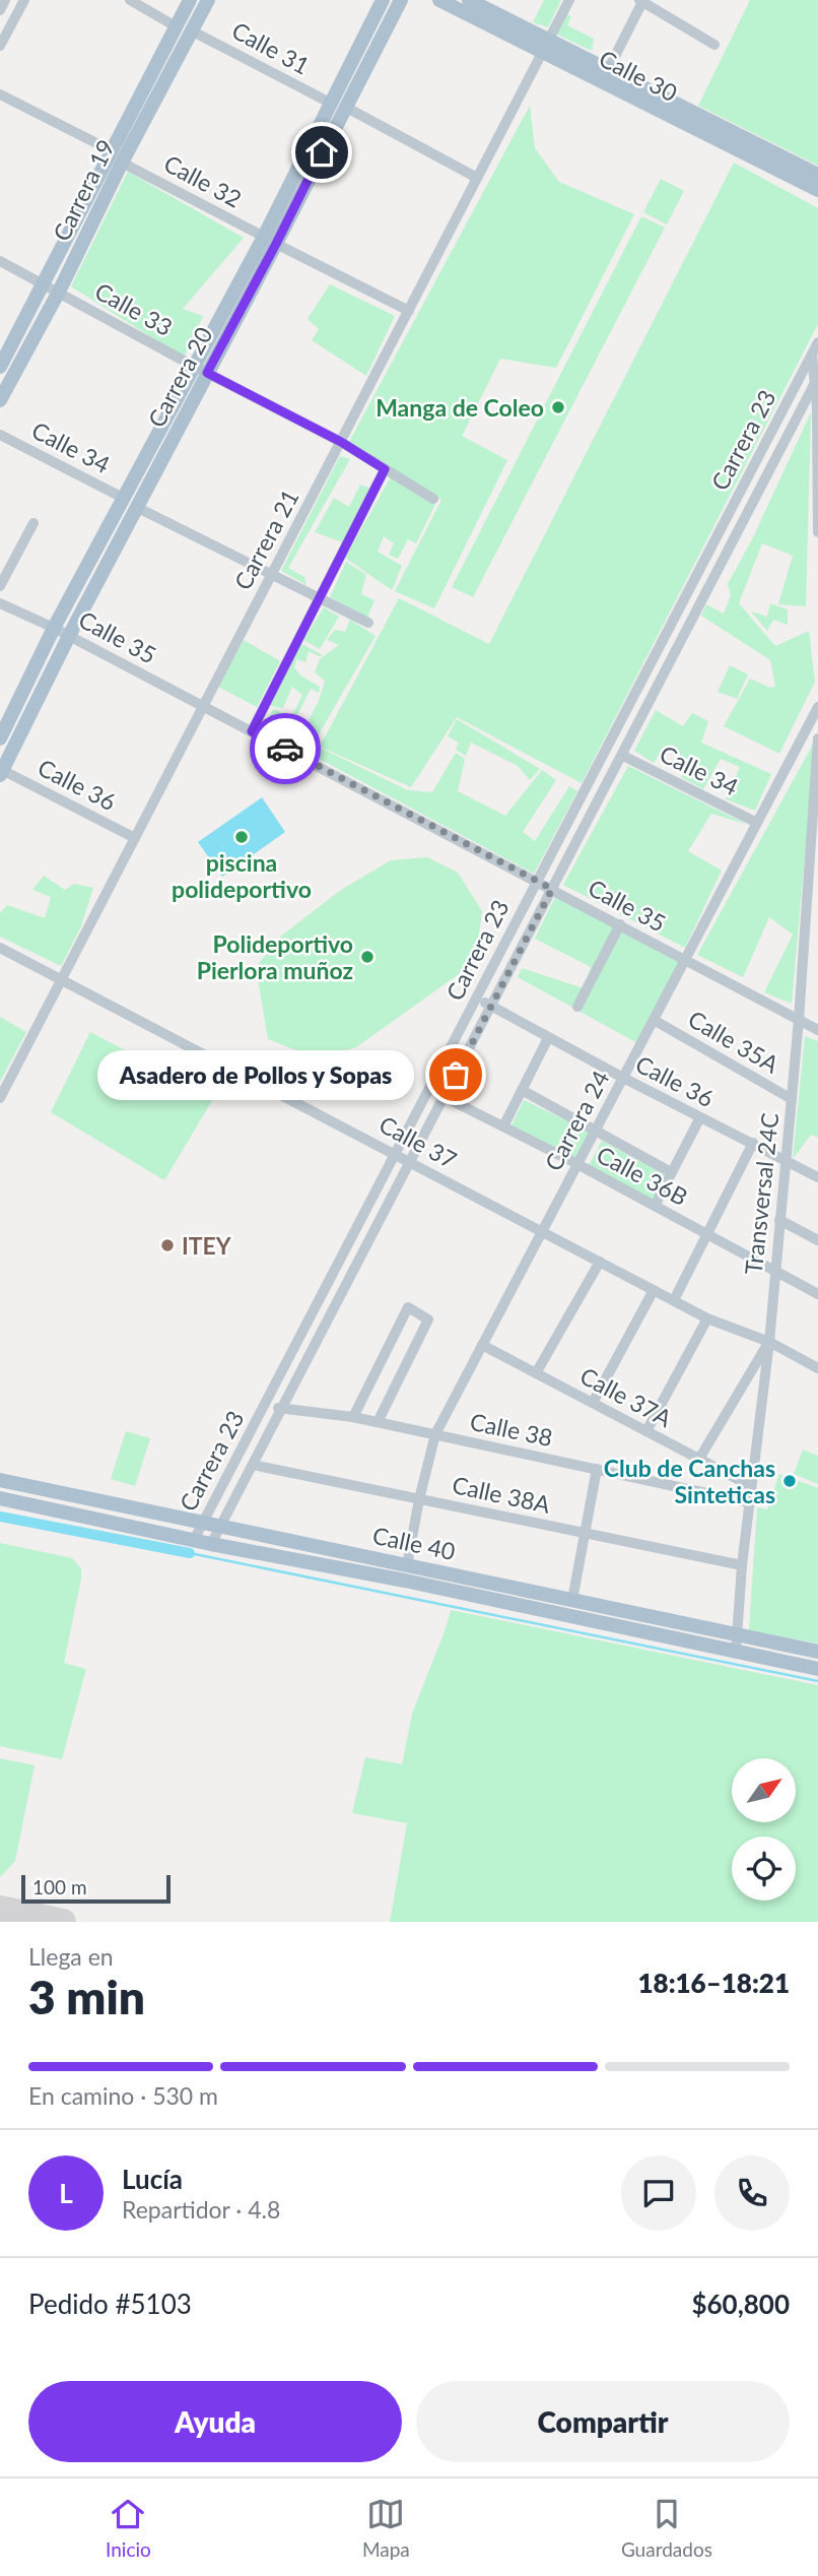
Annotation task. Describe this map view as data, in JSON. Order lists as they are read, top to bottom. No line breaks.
{"streets":{"main road":["Calle 30","Carrera 19","Carrera 20","Calle 40"],"street":["Calle 31","Calle 32","Calle 33","Carrera 23","Calle 34","Carrera 21","Calle 35","Calle 36","Calle 35A","Carrera 24","Calle 37","Calle 36B","Transversal 24C","Calle 37A","Calle 38","Calle 38A"]},"crossings":[["Calle 31","Carrera 19"],["Calle 31","Carrera 20"],["Calle 30","Carrera 21"],["Calle 32","Carrera 19"],["Calle 32","Carrera 20"],["Calle 32","Carrera 21"],["Carrera 19","Calle 33"],["Calle 33","Carrera 20"],["Calle 33","Carrera 21"],["Carrera 20","Calle 34"],["Carrera 20","Calle 35"],["Carrera 20","Calle 36"],["Carrera 23","Calle 34"],["Carrera 23","Calle 35"],["Carrera 23","Calle 36"],["Carrera 23","Calle 37"],["Carrera 23","Calle 36B"],["Carrera 23","Calle 38"],["Carrera 23","Calle 38A"],["Carrera 23","Calle 40"],["Calle 34","Carrera 24"],["Carrera 21","Calle 35"],["Carrera 21","Calle 36"],["Carrera 21","Calle 37"],["Calle 35","Carrera 24"],["Calle 35","Transversal 24C"],["Calle 36","Carrera 24"],["Calle 36","Transversal 24C"],["Calle 35A","Carrera 24"],["Calle 35A","Transversal 24C"],["Carrera 24","Calle 37"],["Carrera 24","Calle 36B"],["Carrera 24","Calle 37A"],["Carrera 24","Calle 38"],["Carrera 24","Calle 38A"],["Carrera 24","Calle 40"],["Calle 37","Transversal 24C"],["Calle 36B","Transversal 24C"],["Transversal 24C","Calle 37A"],["Transversal 24C","Calle 38"],["Transversal 24C","Calle 38A"],["Transversal 24C","Calle 40"]],"places":["Manga de Coleo","piscina polideportivo","Polideportivo Pierlora muñoz","Asadero de Pollos y Sopas","ITEY","Club de Canchas Sinteticas"],"scale_bar":"100 m","north":"top right","page":{"bubble":"Asadero de Pollos y Sopas","scale":"100 m","heading":["3 min","Llega en","18:16–18:21"],"panel":["Lucía","Repartidor · 4.8","Pedido #5103","$60,800"],"bar":"En camino · 530 m","round":"L","buttons":["Ayuda","Compartir"],"tabs":["Inicio","Mapa","Guardados"]}}
